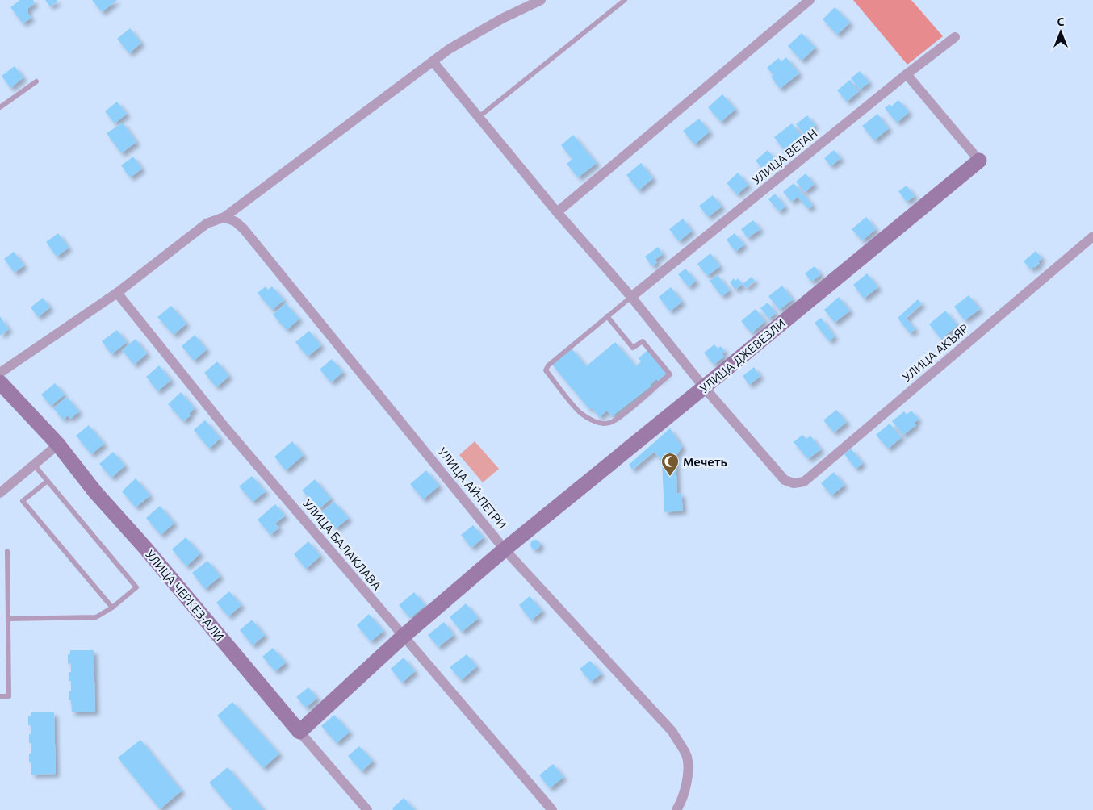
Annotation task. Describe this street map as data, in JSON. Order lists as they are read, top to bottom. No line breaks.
{"streets":{"street":["УЛИЦА ВЕТАН","УЛИЦА АКЪЯР","УЛИЦА ДЖЕВЕЗЛИ","УЛИЦА АЙ-ПЕТРИ","УЛИЦА БАЛАКЛАВА","УЛИЦА ЧЕРКЕЗ-АЛИ"]},"crossings":[["УЛИЦА АКЪЯР","УЛИЦА ДЖЕВЕЗЛИ"],["УЛИЦА ДЖЕВЕЗЛИ","УЛИЦА АЙ-ПЕТРИ"],["УЛИЦА ДЖЕВЕЗЛИ","УЛИЦА БАЛАКЛАВА"],["УЛИЦА ДЖЕВЕЗЛИ","УЛИЦА ЧЕРКЕЗ-АЛИ"]],"places":{"mosque":["Мечеть"]},"north":"top"}
